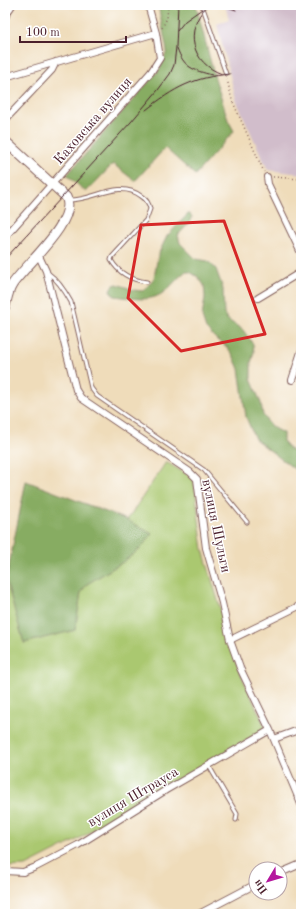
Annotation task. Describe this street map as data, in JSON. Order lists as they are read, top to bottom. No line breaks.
{"streets":{"street":["Каховська вулиця","вулиця Шульги","вулиця Штрауса"]},"crossings":[["вулиця Шульги","вулиця Штрауса"]],"scale_bar":"100 m","north":"bottom left"}
